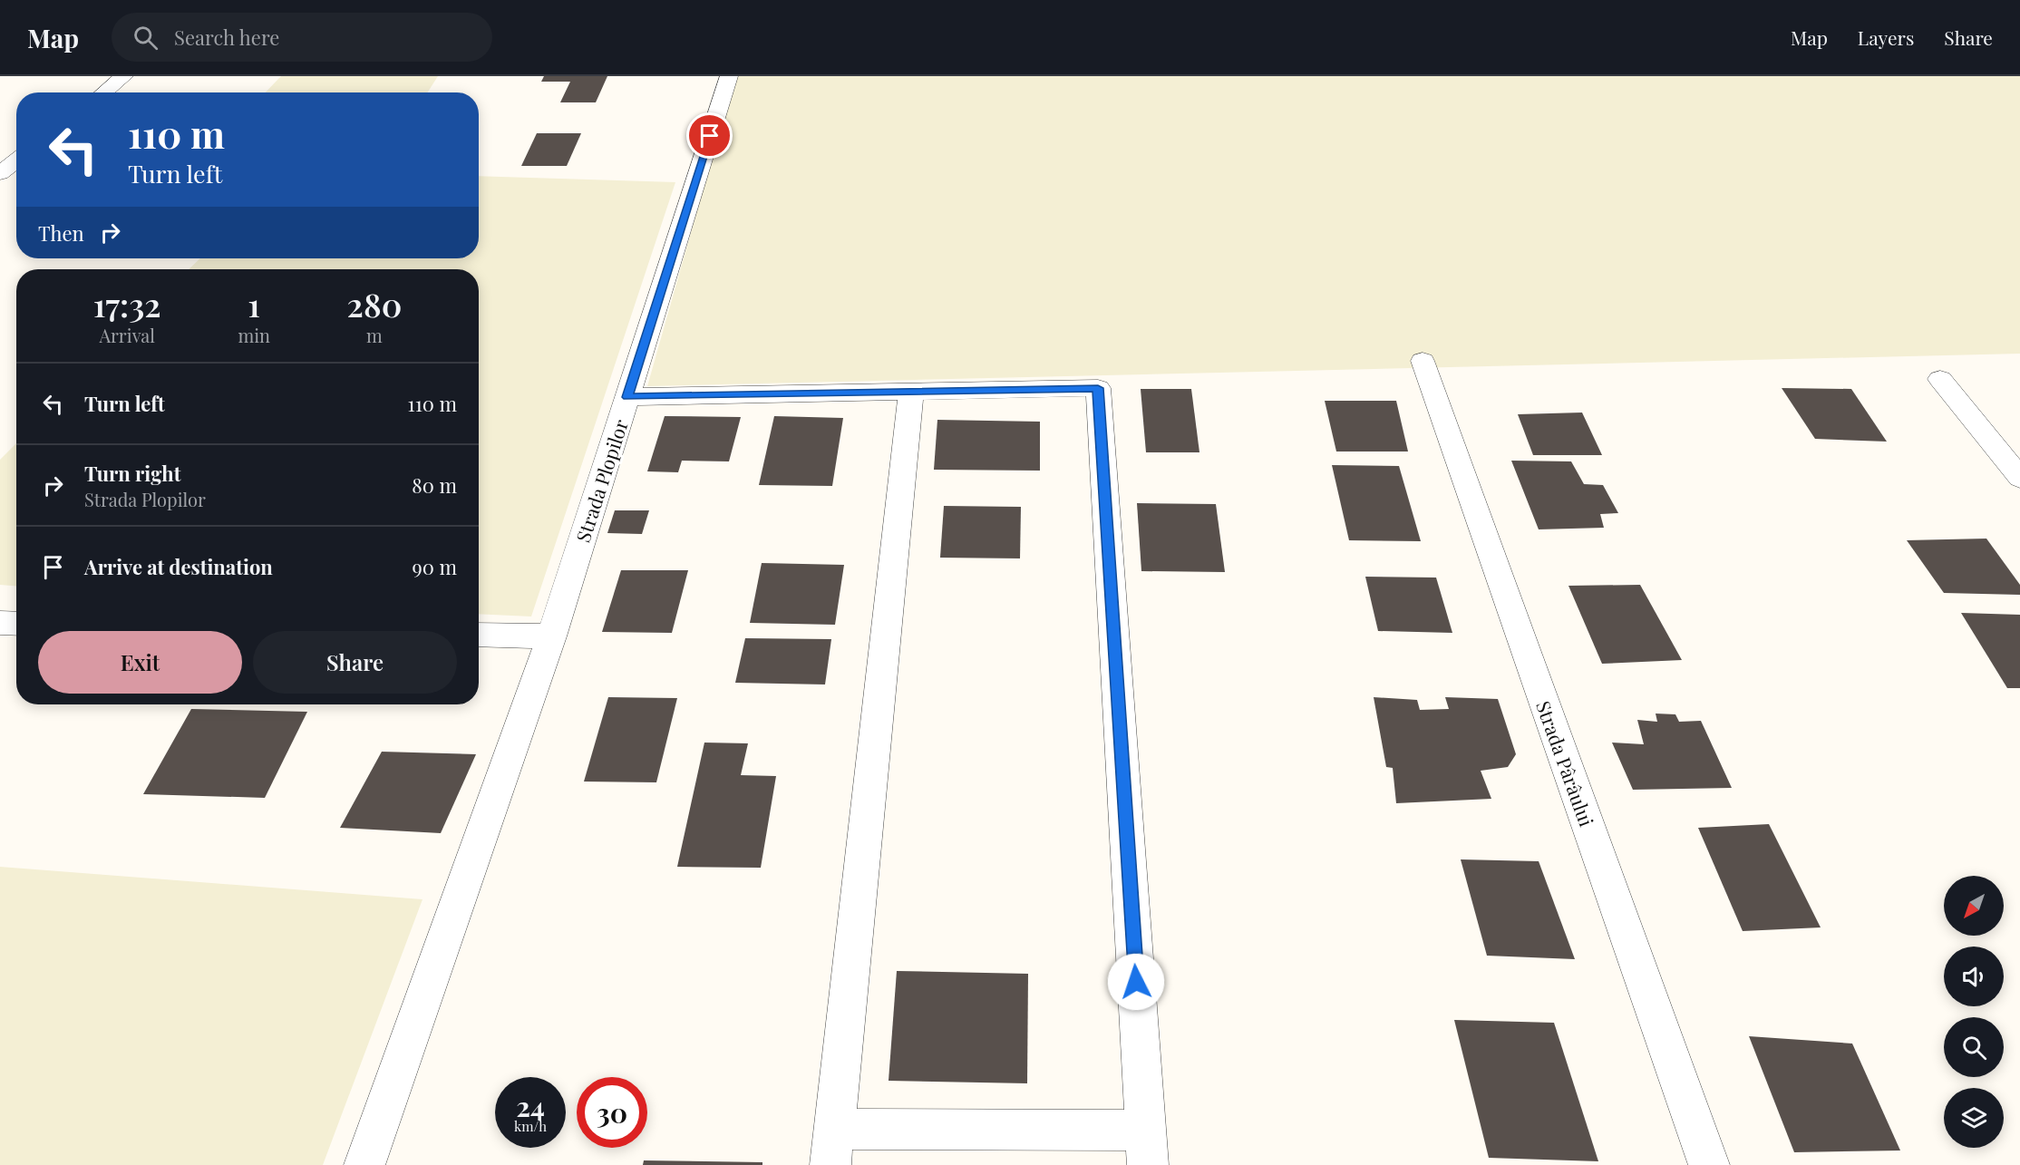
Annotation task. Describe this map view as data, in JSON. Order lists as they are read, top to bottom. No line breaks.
{"streets":{"street":["Strada Plopilor","Strada Pârâului"]},"north":"bottom left","page":{"header":"Map","search":"Search here","nav":["Map","Layers","Share"],"turn":["110 m","Turn left"],"then":"Then","eta":["17:32","Arrival","1","min","280","m"],"list":[{"name":"Turn left","value":"110 m"},{"name":"Turn right","note":"Strada Plopilor","value":"80 m"},{"name":"Arrive at destination","value":"90 m"}],"buttons":["Exit","Share"],"speed":"24 km/h","limit":"30"}}
